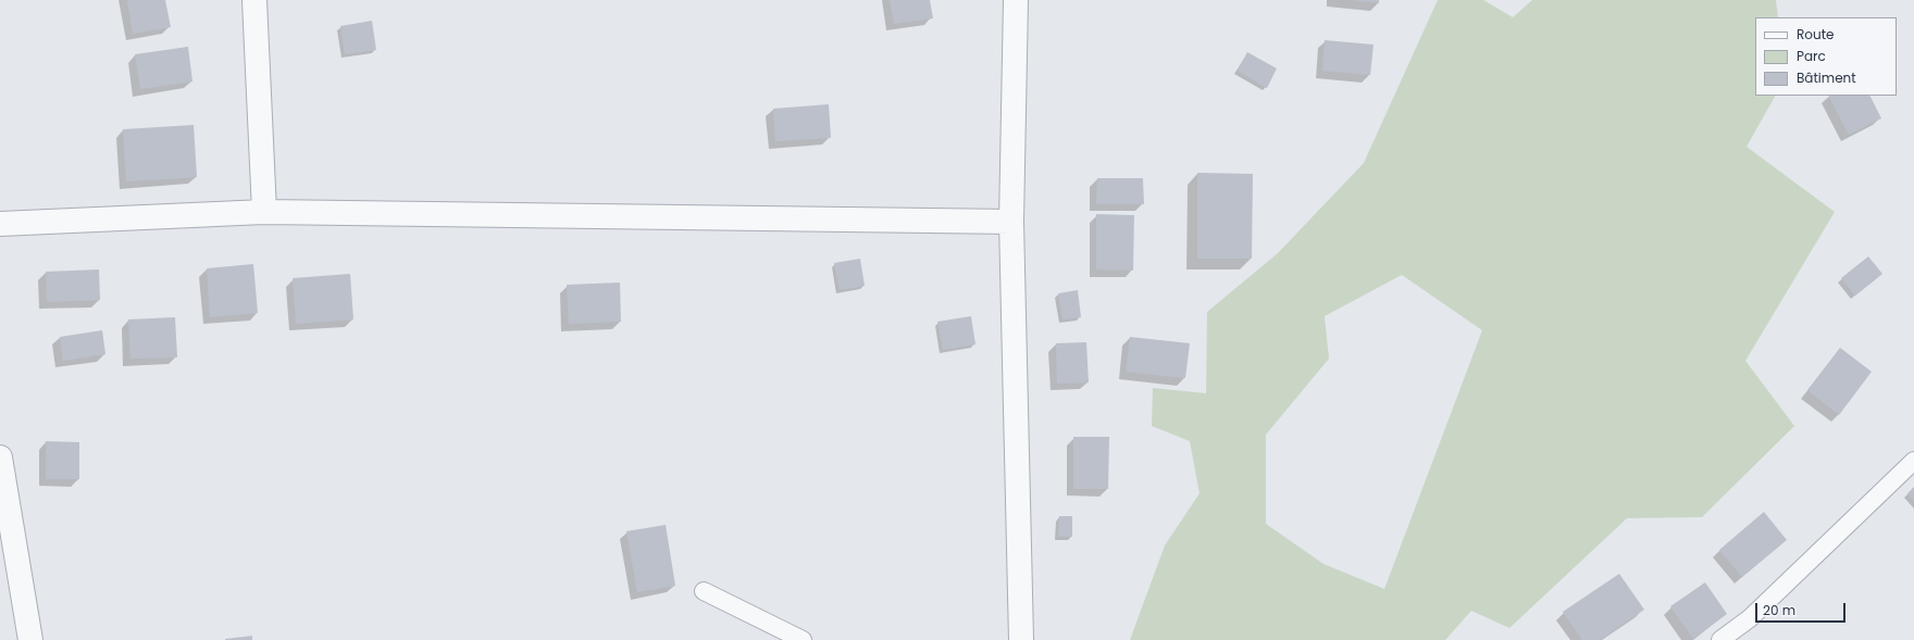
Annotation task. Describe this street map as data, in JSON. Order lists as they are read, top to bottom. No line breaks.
{"legend":["Route","Parc","Bâtiment"],"scale_bar":"20 m"}
